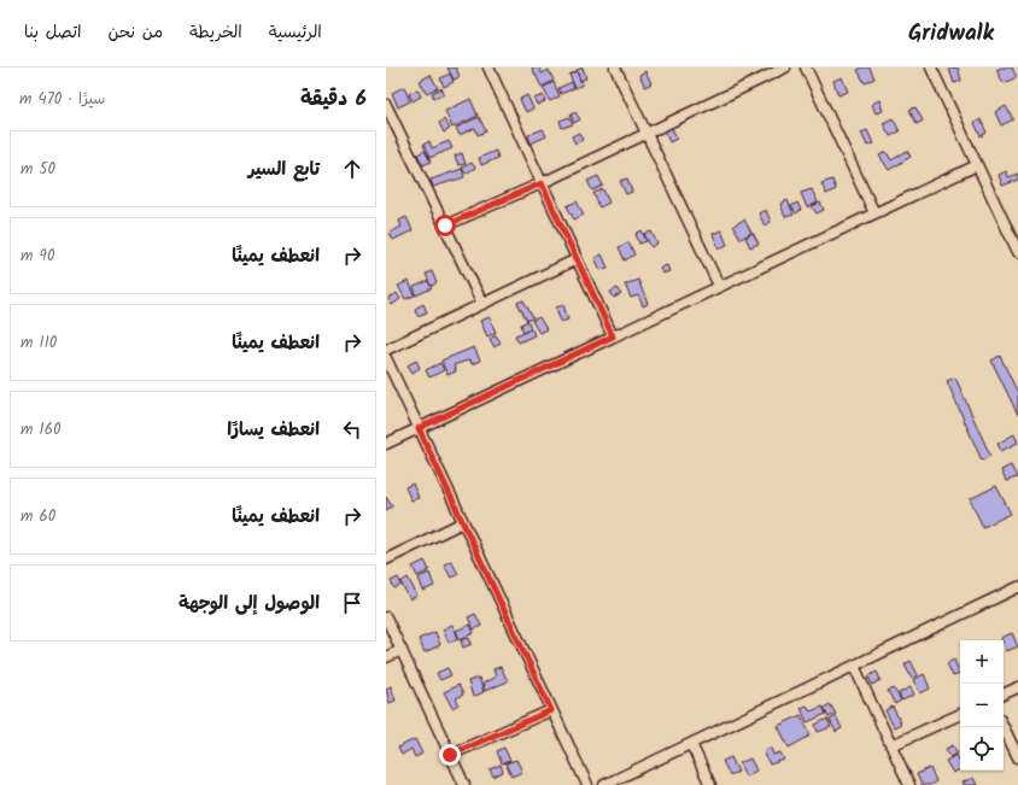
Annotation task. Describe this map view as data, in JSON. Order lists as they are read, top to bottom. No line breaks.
{"page":{"header":"Gridwalk","nav":["الرئيسية","الخريطة","من نحن","اتصل بنا"],"heading":["6 دقيقة","سيرًا · 470 m"],"list":[["تابع السير","50 m"],["انعطف يمينًا","90 m"],["انعطف يمينًا","110 m"],["انعطف يسارًا","160 m"],["انعطف يمينًا","60 m"],"الوصول إلى الوجهة"],"map_buttons":["+","−"]}}
